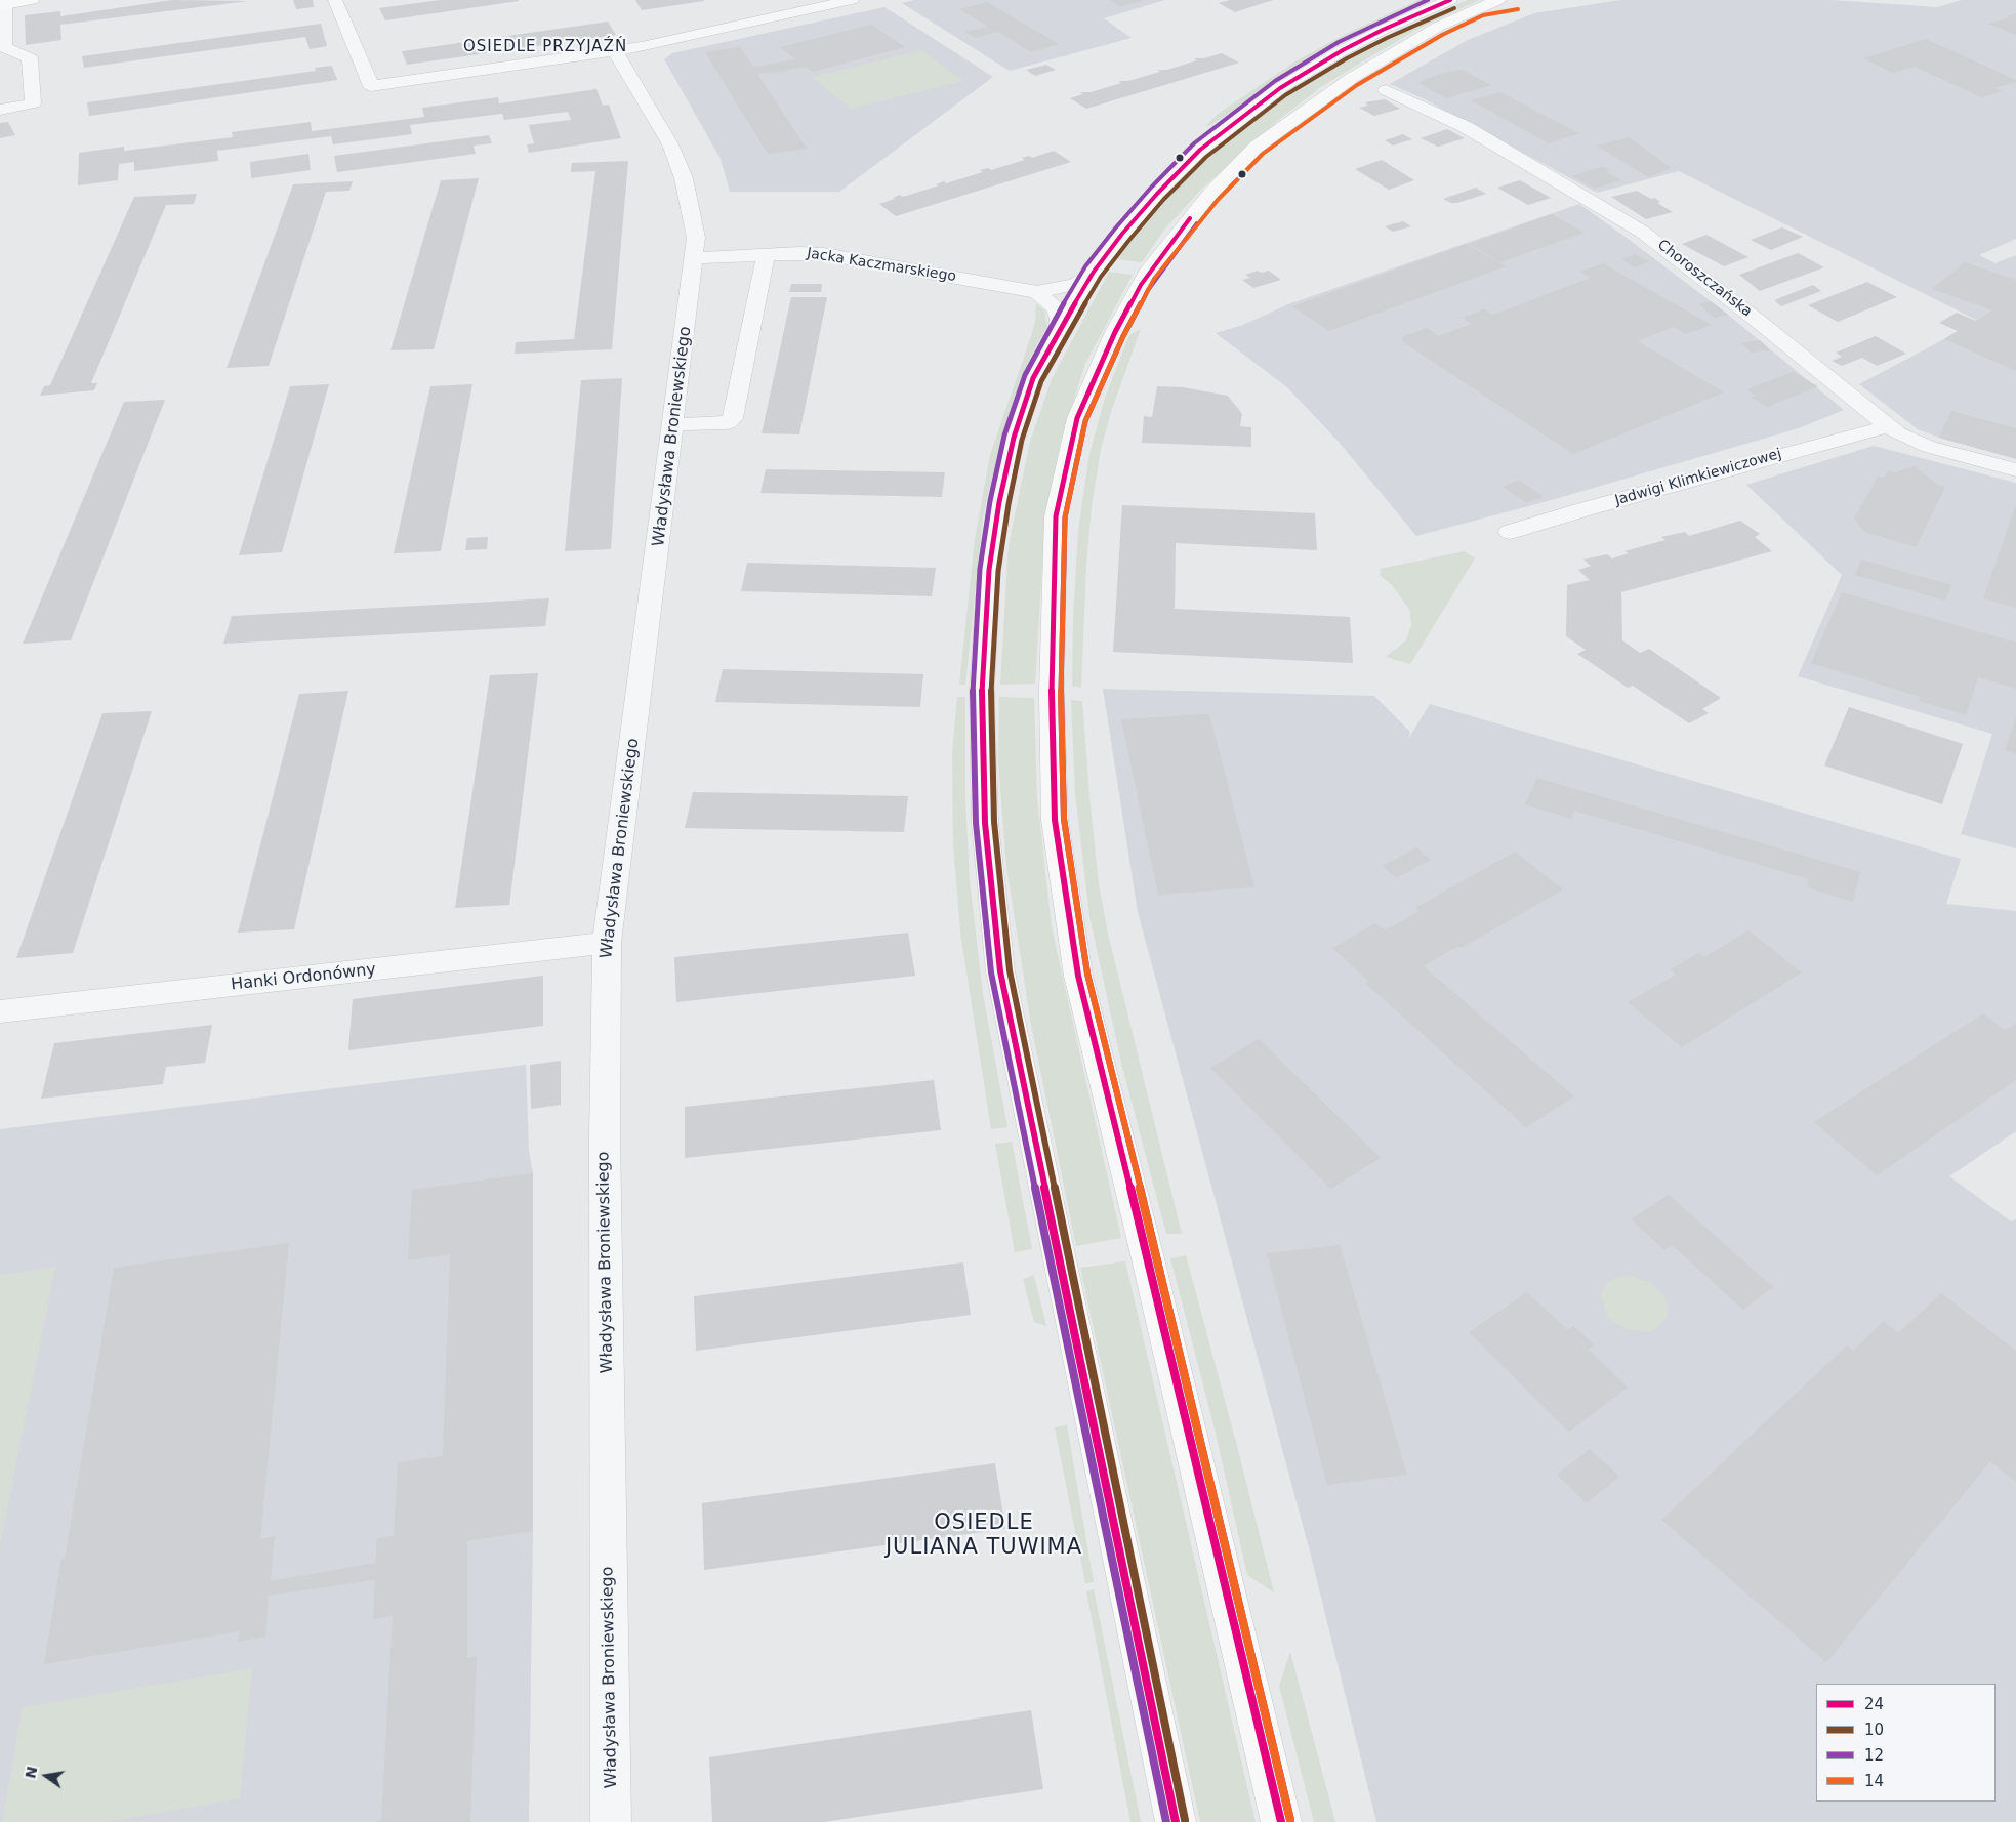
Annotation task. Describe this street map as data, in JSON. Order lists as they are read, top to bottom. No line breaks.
{"streets":{"street":["Jacka Kaczmarskiego","Choroszczańska","Władysława Broniewskiego","Jadwigi Klimkiewiczowej","Hanki Ordonówny"]},"crossings":[["Jacka Kaczmarskiego","Władysława Broniewskiego"],["Choroszczańska","Jadwigi Klimkiewiczowej"],["Władysława Broniewskiego","Hanki Ordonówny"]],"districts":["OSIEDLE PRZYJAŹŃ","OSIEDLE JULIANA TUWIMA"],"lines":["transit line 24","transit line 12","transit line 10","transit line 14"],"legend":["24","10","12","14"],"north":"left"}
